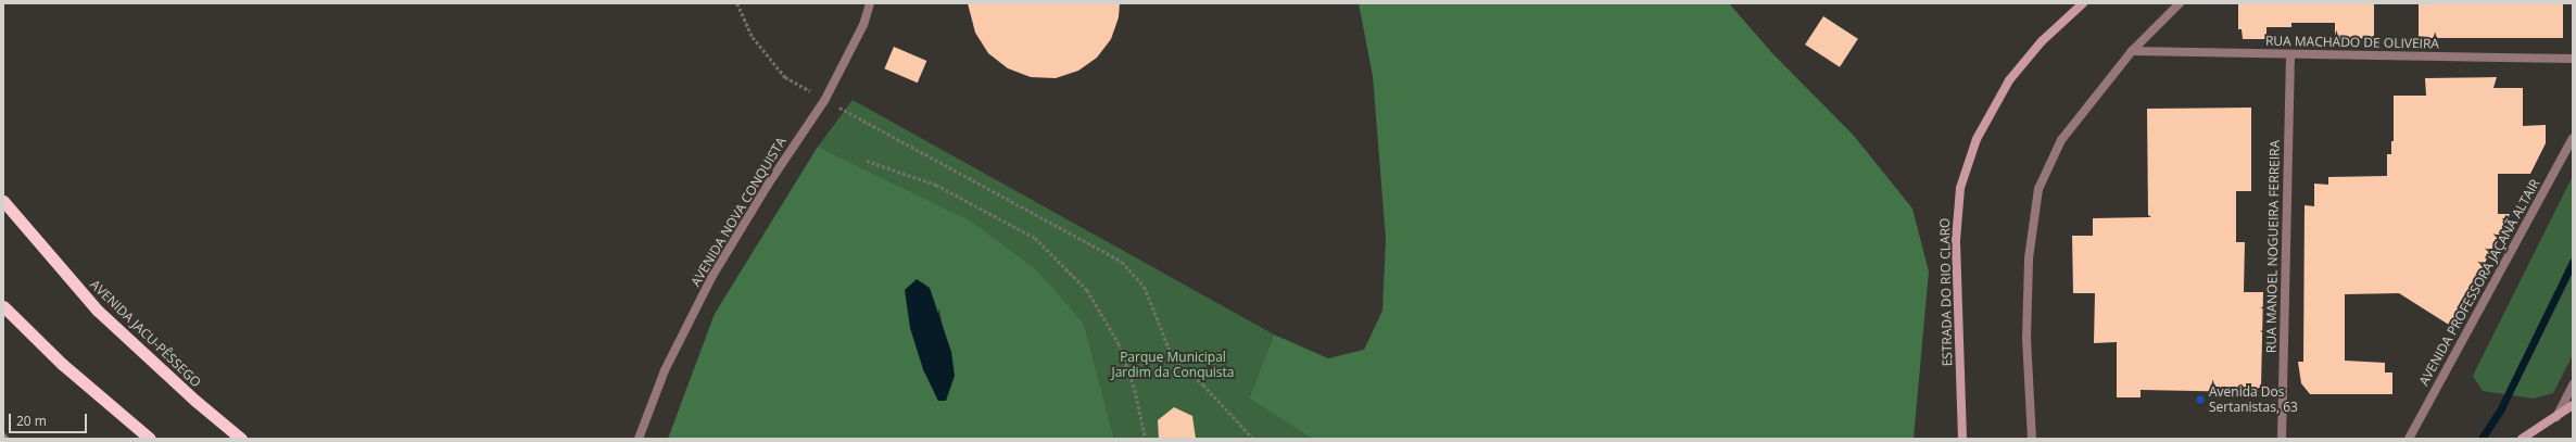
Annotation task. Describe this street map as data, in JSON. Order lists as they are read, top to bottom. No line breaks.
{"streets":{"highway":["AVENIDA JACU-PÊSSEGO"],"main road":["ESTRADA DO RIO CLARO"],"street":["RUA MACHADO DE OLIVEIRA","AVENIDA NOVA CONQUISTA","RUA MANOEL NOGUEIRA FERREIRA","AVENIDA PROFESSORA JAÇANÃ ALTAIR"]},"crossings":[["RUA MACHADO DE OLIVEIRA","RUA MANOEL NOGUEIRA FERREIRA"]],"parks":["Parque Municipal Jardim da Conquista"],"places":["Avenida Dos Sertanistas, 63"],"scale_bar":"20 m"}
